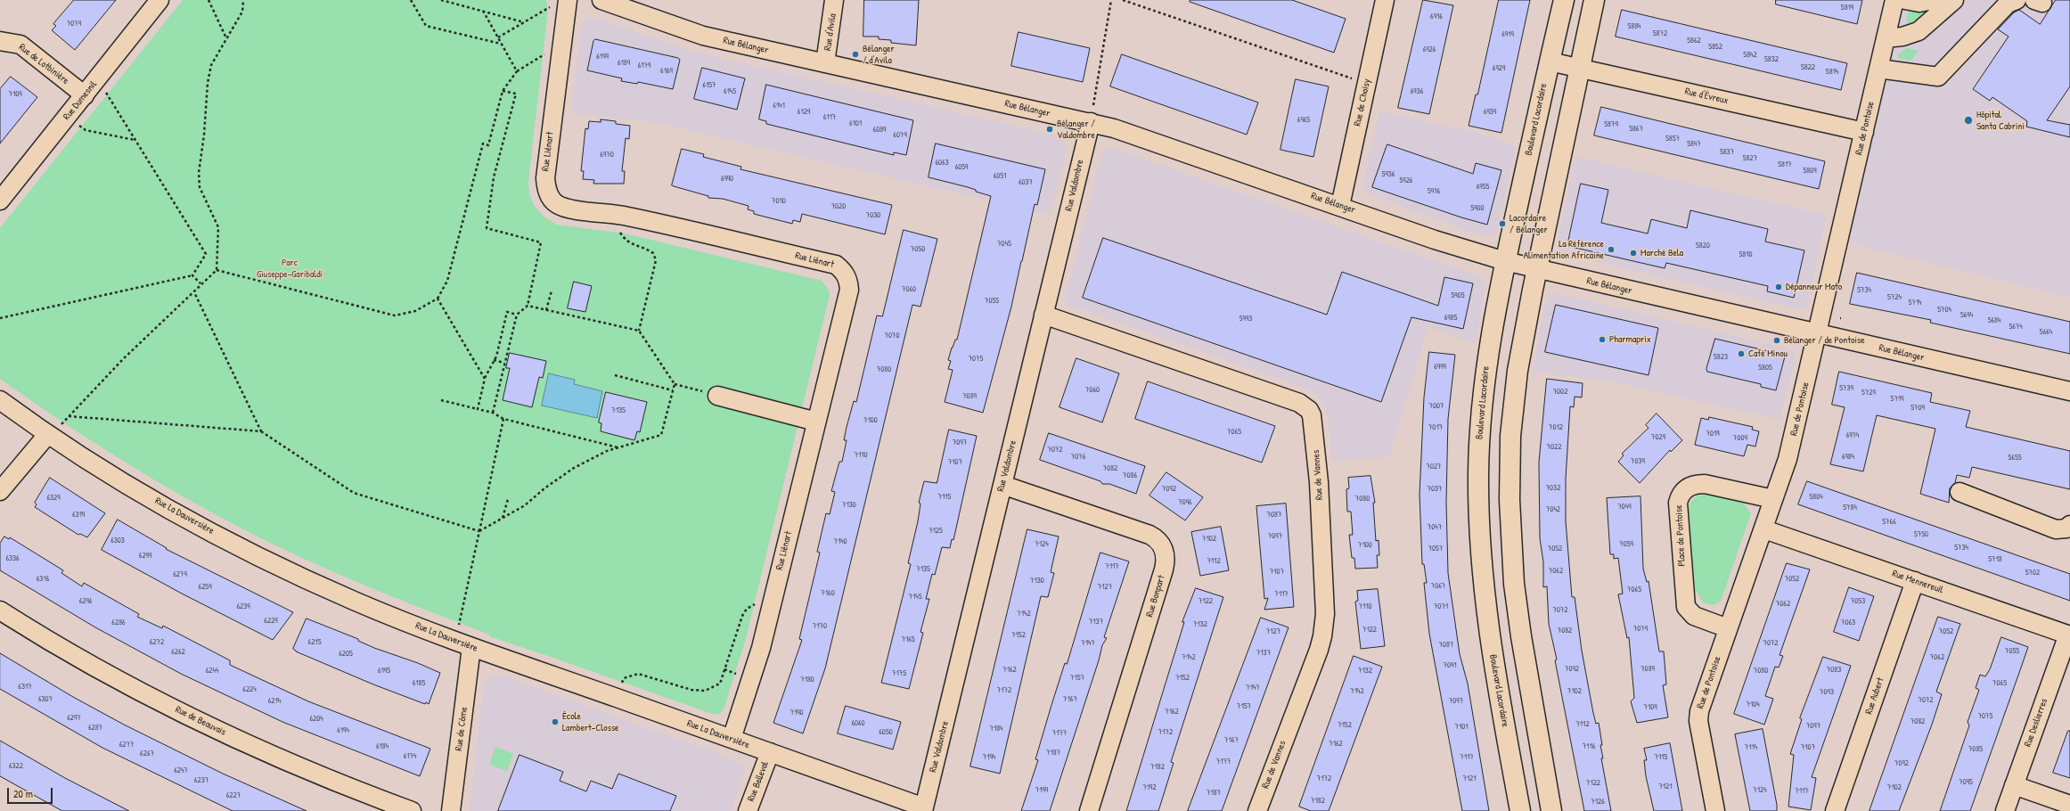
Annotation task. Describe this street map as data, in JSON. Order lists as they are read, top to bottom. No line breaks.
{"streets":{"main road":["Boulevard Lacordaire"],"street":["Rue d'Avila","Rue Bélanger","Rue de Lotbinière","Rue d'Évreux","Rue Dumesnil","Rue de Choisy","Rue de Pontoise","Rue Liénart","Rue Valdombre","Rue de Vannes","Rue La Dauversière","Place de Pontoise","Rue Mennereuil","Rue Bonpart","Rue Aubert","Rue de Beauvais","Rue Deslierres","Rue de Côme","Rue Belleval"]},"crossings":[["Rue d'Avila","Rue Bélanger"],["Rue Bélanger","Rue de Choisy"],["Rue Bélanger","Boulevard Lacordaire"],["Rue Bélanger","Rue de Pontoise"],["Rue Bélanger","Rue Valdombre"],["Rue de Lotbinière","Rue Dumesnil"],["Rue d'Évreux","Boulevard Lacordaire"],["Rue d'Évreux","Rue de Pontoise"],["Rue de Pontoise","Place de Pontoise"],["Rue de Pontoise","Rue Mennereuil"],["Rue Liénart","Rue La Dauversière"],["Rue Valdombre","Rue de Vannes"],["Rue Valdombre","Rue La Dauversière"],["Rue Valdombre","Rue Bonpart"],["Rue La Dauversière","Rue de Côme"],["Rue La Dauversière","Rue Belleval"],["Rue Mennereuil","Rue Aubert"],["Rue Mennereuil","Rue Deslierres"]],"parks":["Parc Giuseppe-Garibaldi"],"places":["Bélanger / d'Avila","Hôpital Santa Cabrini","Bélanger / Valdombre","Lacordaire / Bélanger","La Référence Alimentation Africaine","Marché Bela","Dépanneur Mato","Pharmaprix","Bélanger / de Pontoise","Café Minou","École Lambert-Closse"],"house_numbers":["5819","6916","7079","5884","5872","6919","5862","5852","6926","5842","6199","5832","6189","6179","5822","6929","6169","5814","6157","6145","6936","7109","6141","6129","6939","6117","6965","6101","5879","5867","6089","6079","5857","5847","5837","6970","5827","6063","5817","6059","5809","5936","6051","6990","5926","6037","6955","5916","7010","7020","5900","7030","7045","5820","7050","5810","7060","5734","5905","5724","7055","5714","5704","5694","6985","5993","5684","5674","5664","7070","5823","7075","6999","5805","7080","5739","7060","7002","5729","7089","5719","7007","5709","7135","7100","7017","7012","7065","7019","6974","7029","7009","7097","7022","7072","7110","7076","6984","5655","7039","7107","7027","7082","7086","7032","7092","7037","7115","5804","6329","7080","7096","7130","7049","5784","7042","6319","7087","5766","7047","7125","5750","7097","7102","6303","7140","7124","7059","7100","5734","7057","7052","6299","6336","5718","7112","7117","7135","7062","7107","5702","6279","6316","7052","7130","7067","6259","7127","7065","7160","7117","7145","6296","7122","7053","7062","6239","7110","7071","7072","7142","6229","7137","6286","7063","7132","7170","7079","7122","7082","7127","7052","7152","7165","6272","6215","7147","7072","7087","7055","6262","7137","6205","7142","7062","7091","7092","7089","7162","7083","6244","6195","7132","7080","7175","7157","7152","7180","6185","7065","6317","7147","6224","7172","7142","7102","7093","6307","7167","7072","6214","7097","7104","7157","7109","7162","7190","7075","6297","6204","7082","6060","7112","7152","7097","7101","6287","7184","6194","6050","7172","7177","7167","7162","6277","6184","7116","7114","7107","7085","7187","6267","6174","7194","7117","7115","7177","7092","6322","7182","6247","7172","7121","6237","7095","7122","7121","7192","7102","7199","7124","7117","7187","6227","7182","7126"],"scale_bar":"20 m"}
